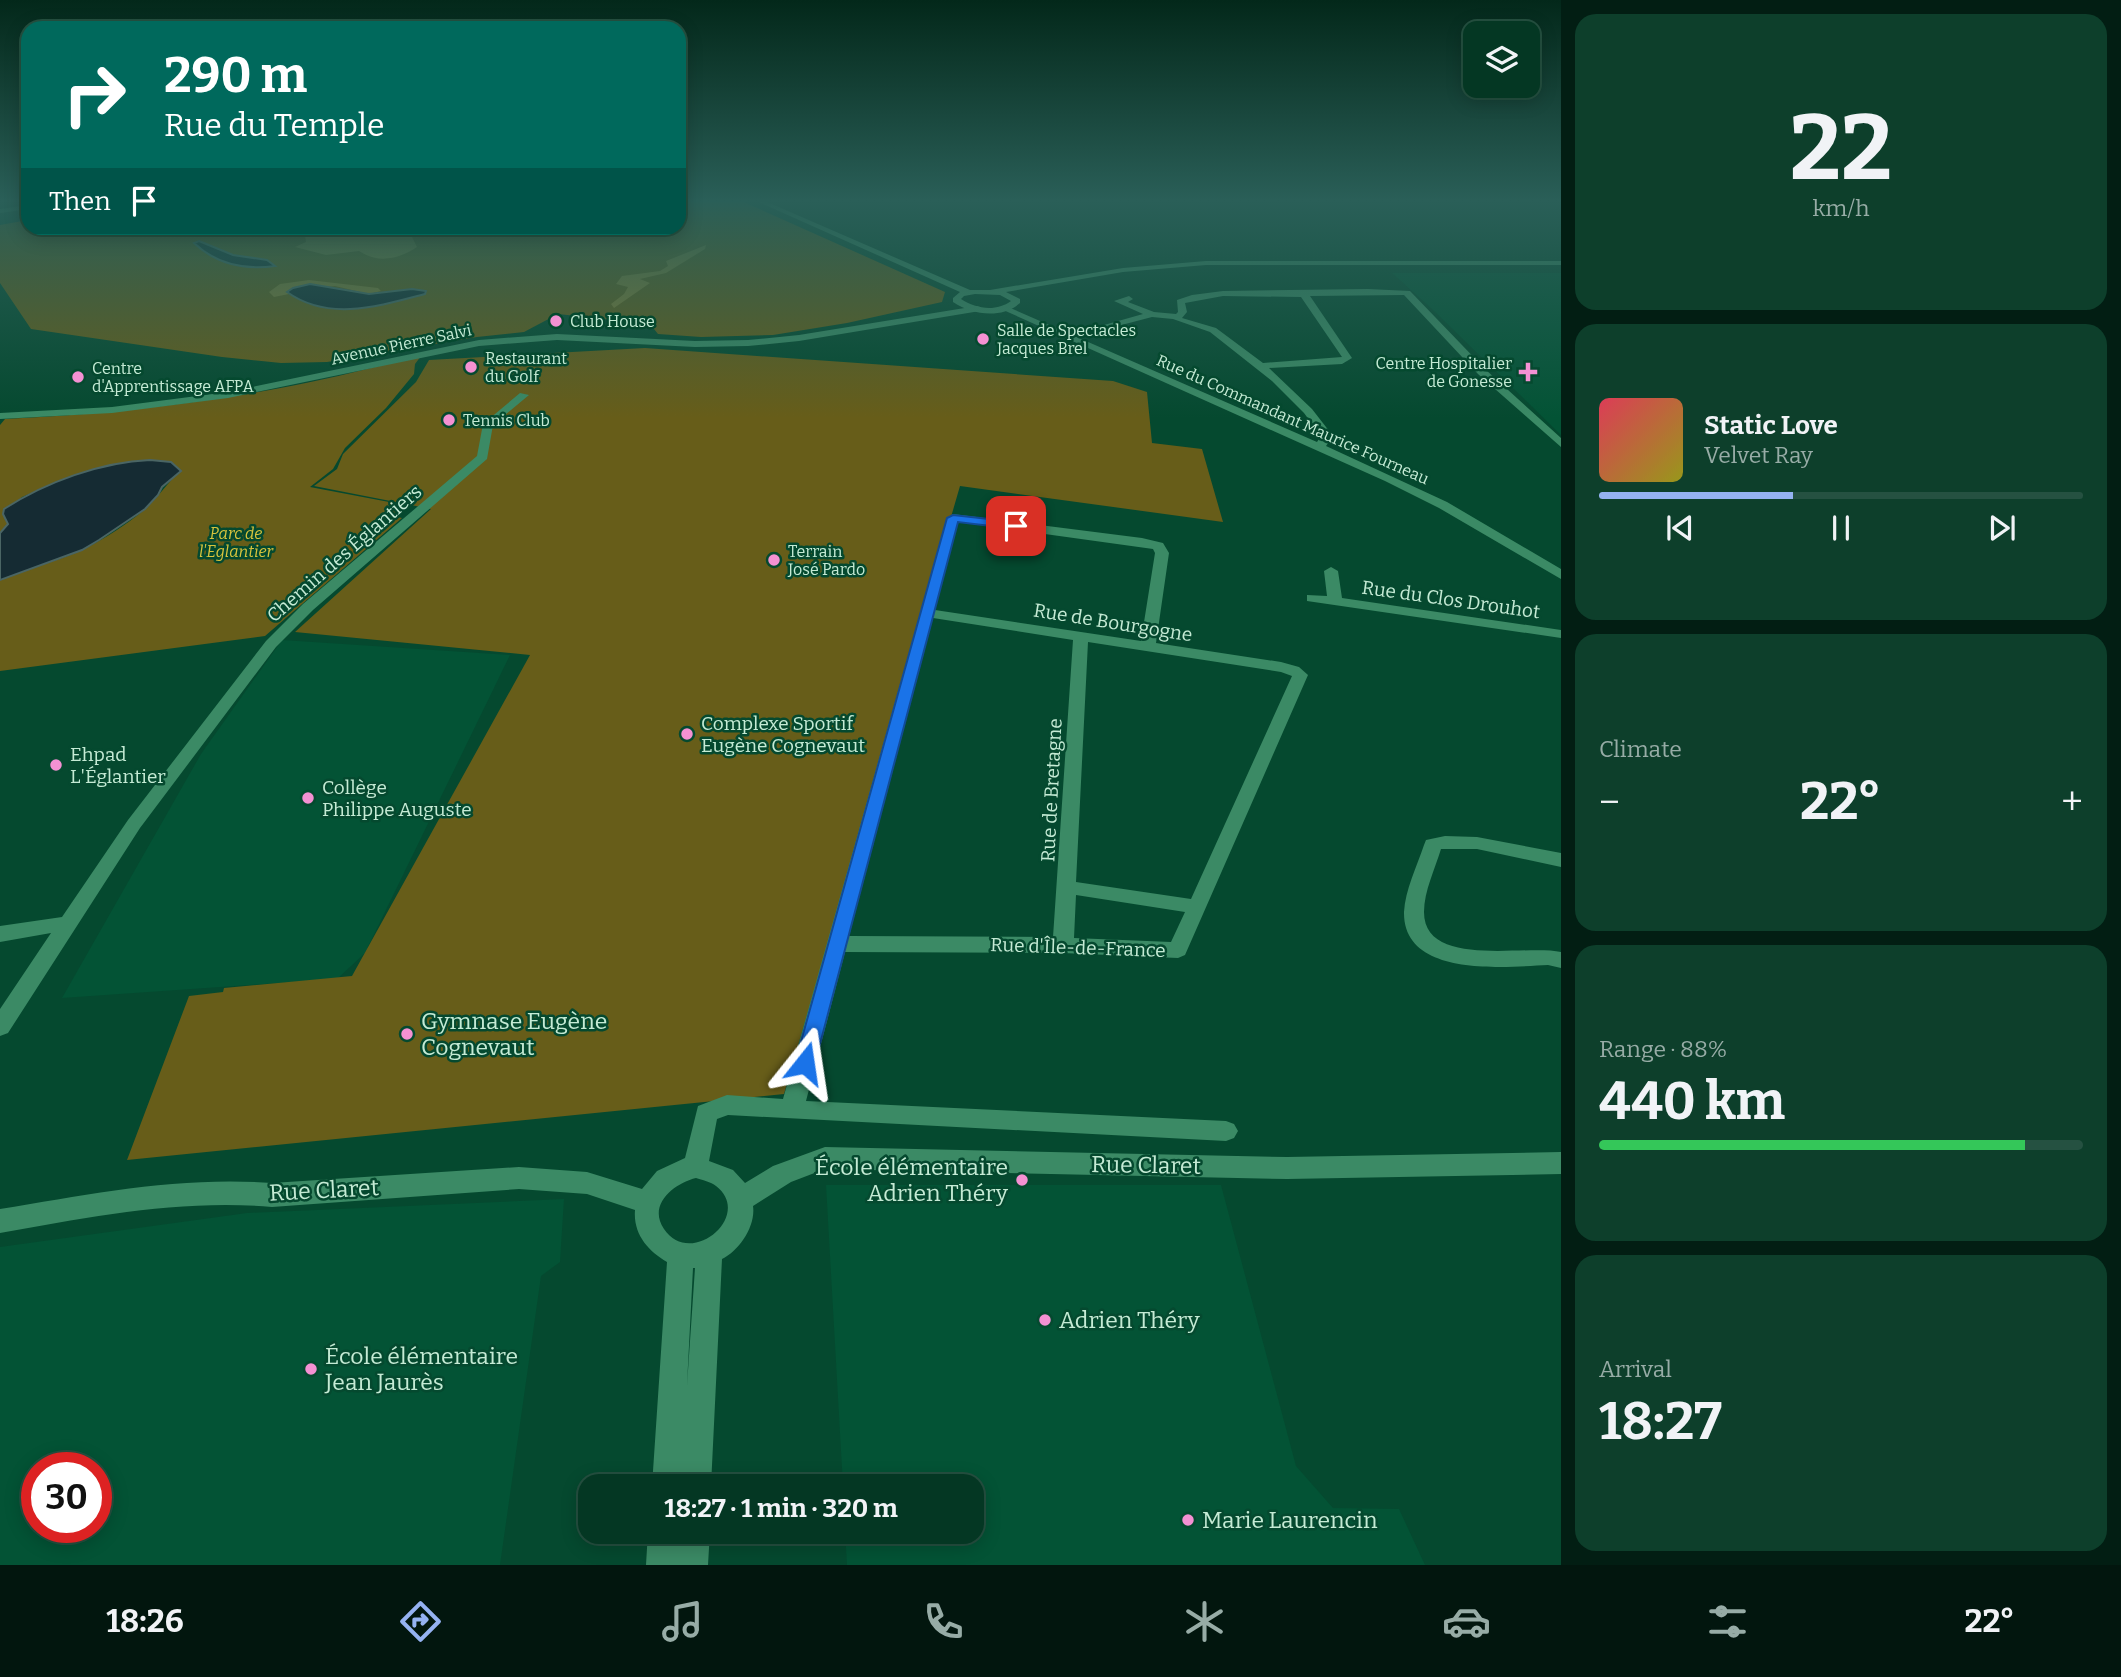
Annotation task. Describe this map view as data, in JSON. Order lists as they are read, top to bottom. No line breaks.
{"streets":{"street":["Avenue Pierre Salvi","Rue du Commandant Maurice Fourneau","Chemin des Églantiers","Rue du Clos Drouhot","Rue de Bourgogne","Rue de Bretagne","Rue d'Île-de-France","Rue Claret"]},"crossings":[["Rue de Bourgogne","Rue de Bretagne"],["Rue de Bourgogne","Rue d'Île-de-France"],["Rue de Bretagne","Rue d'Île-de-France"]],"parks":["Parc de l'Eglantier"],"places":{"other":["Club House","Salle de Spectacles Jacques Brel","Restaurant du Golf","Centre d'Apprentissage AFPA","Tennis Club","Terrain José Pardo","Complexe Sportif Eugène Cognevaut","Ehpad L'Églantier","Collège Philippe Auguste","Gymnase Eugène Cognevaut","École élémentaire Adrien Théry","Adrien Théry","École élémentaire Jean Jaurès","Marie Laurencin"],"health":["Centre Hospitalier de Gonesse"]},"page":{"tile":[["22","km/h"],"Climate",["Range · 88%","440 km"],["Arrival","18:27"]],"turn":["290 m","Rue du Temple"],"then":"Then","song":["Static Love","Velvet Ray"],"heat":["−","22°","+"],"limit":"30","trip":"18:27 · 1 min · 320 m","tabs":["18:26","22°"]}}
